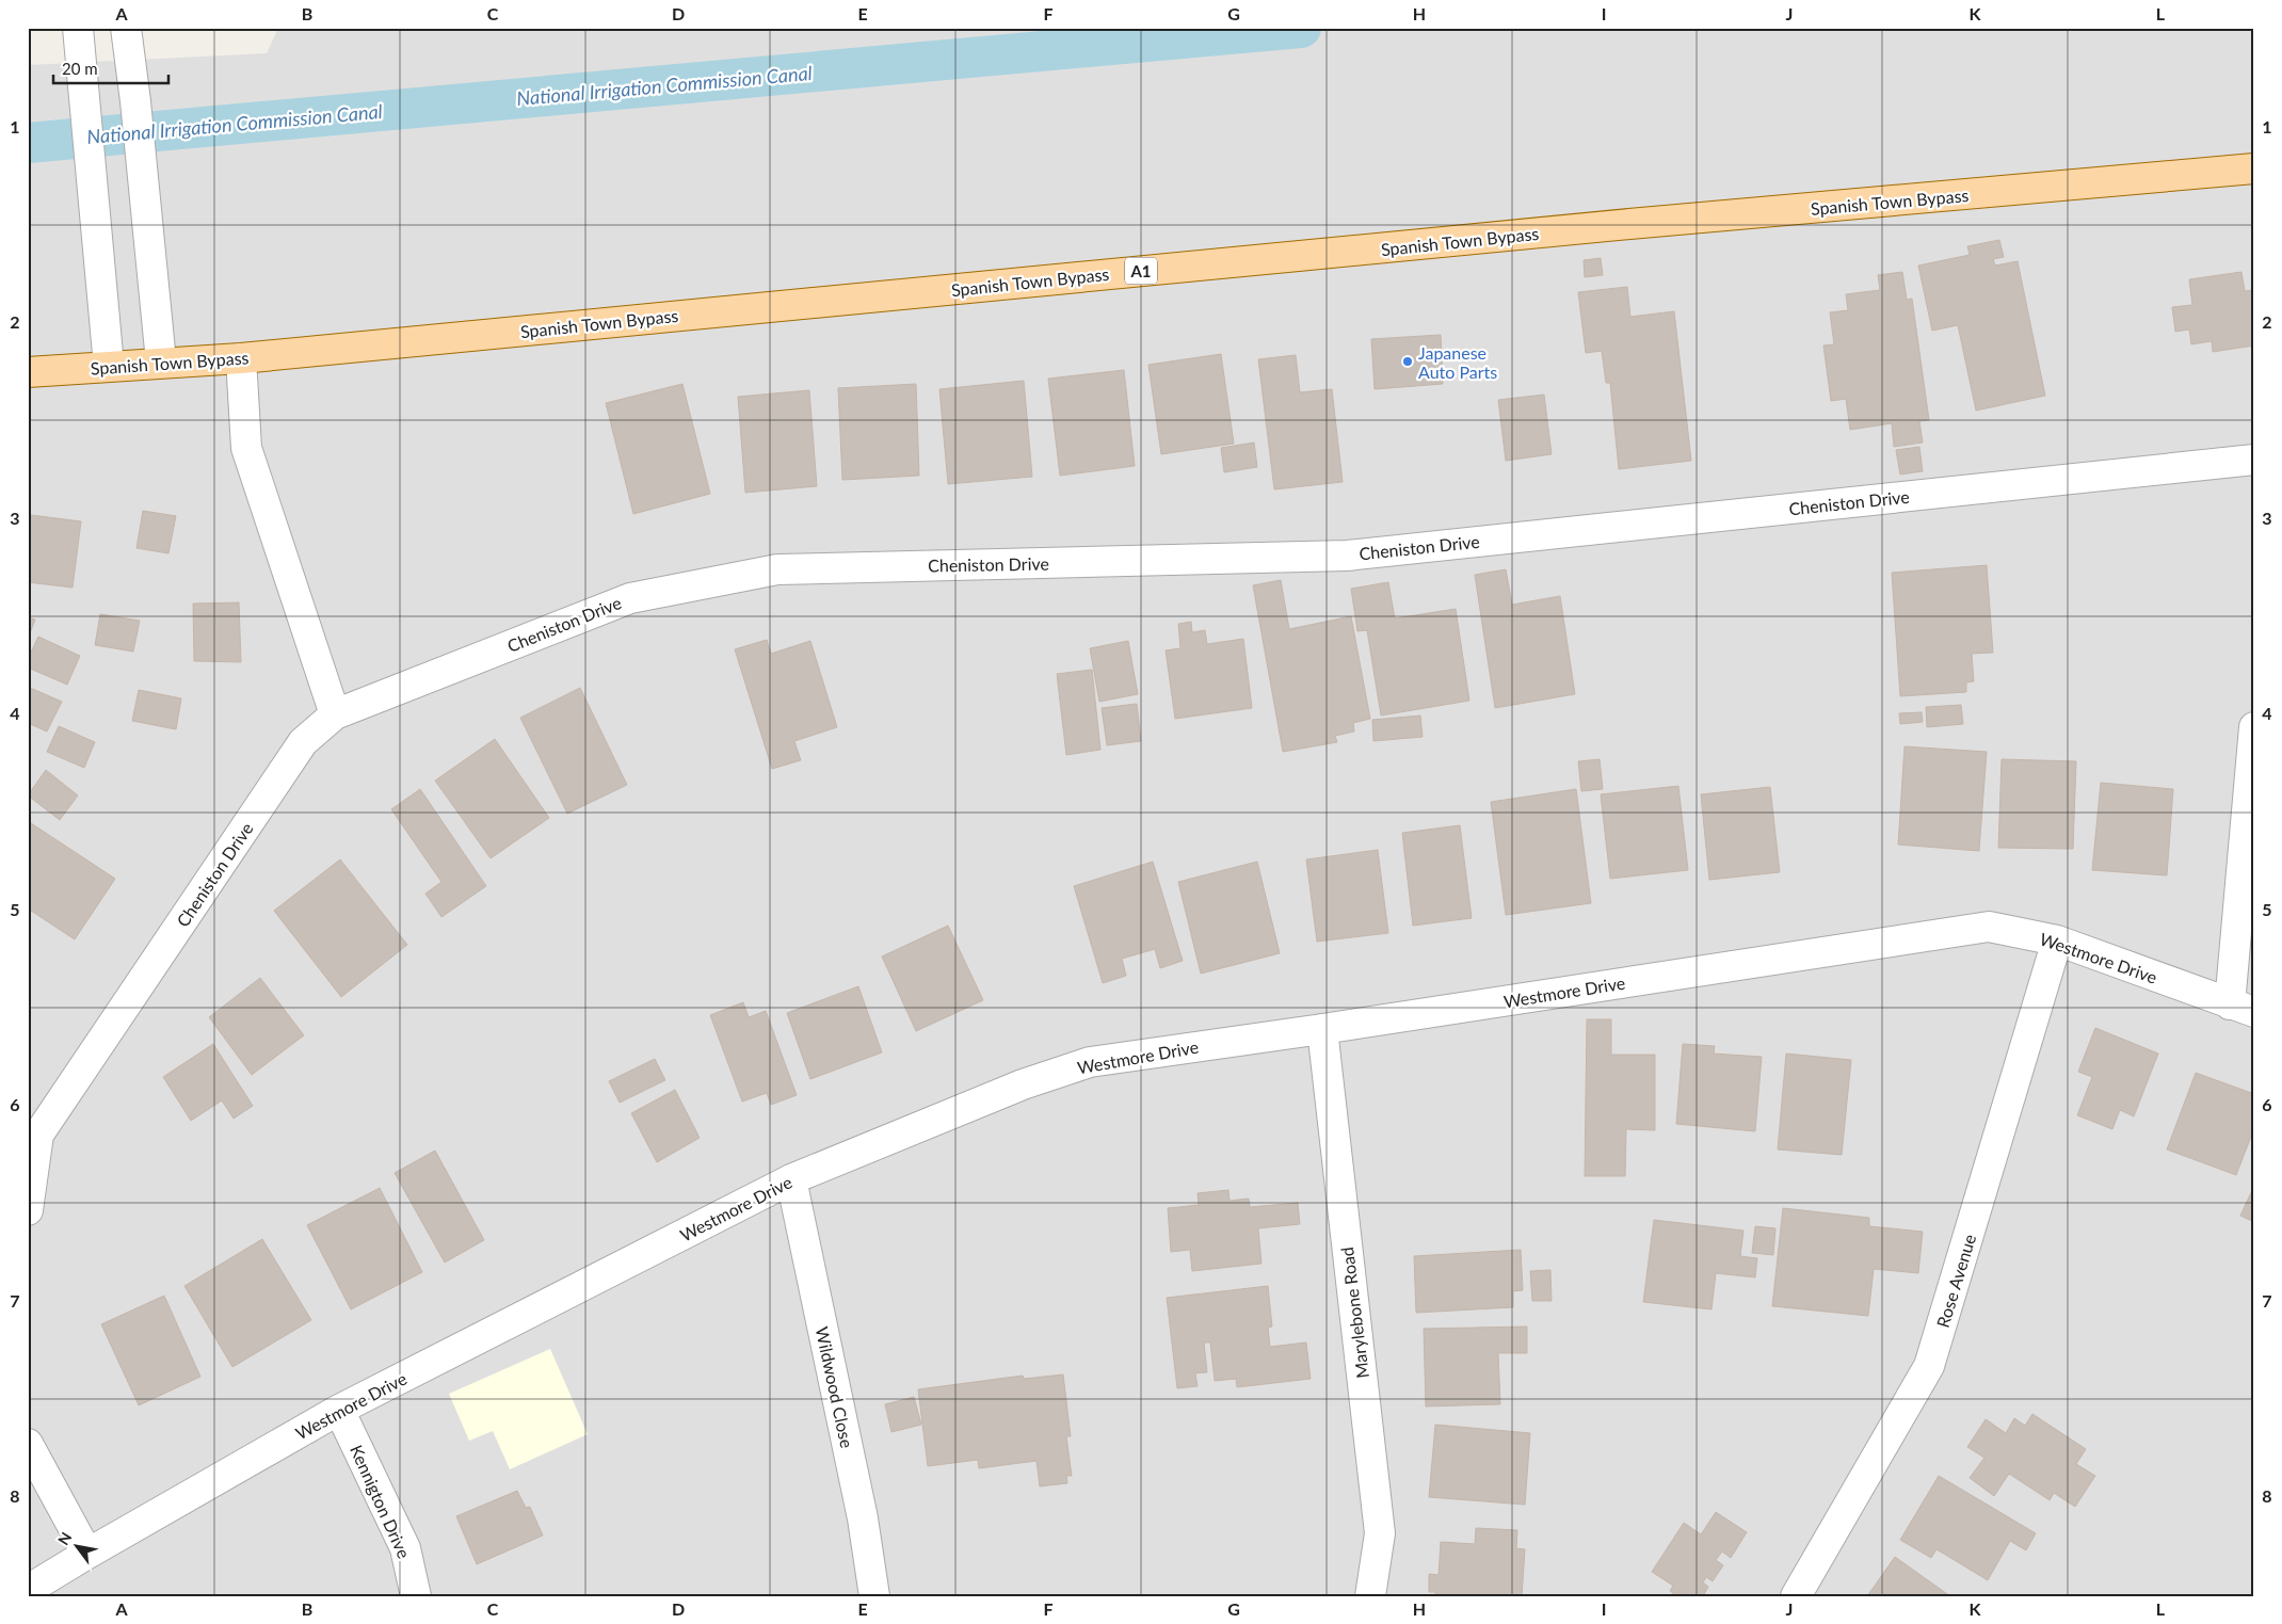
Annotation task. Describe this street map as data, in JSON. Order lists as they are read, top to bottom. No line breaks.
{"streets":{"main road":["Spanish Town Bypass","A1"],"street":["Cheniston Drive","Westmore Drive","Rose Avenue","Marylebone Road","Wildwood Close","Kennigton Drive"]},"crossings":[["Westmore Drive","Rose Avenue"],["Westmore Drive","Marylebone Road"],["Westmore Drive","Wildwood Close"],["Westmore Drive","Kennigton Drive"]],"water":["National Irrigation Commission Canal"],"places":["Japanese Auto Parts"],"scale_bar":"20 m","north":"top left","grid":{"columns":["A","B","C","D","E","F","G","H","I","J","K","L"],"rows":["1","2","3","4","5","6","7","8"]}}
